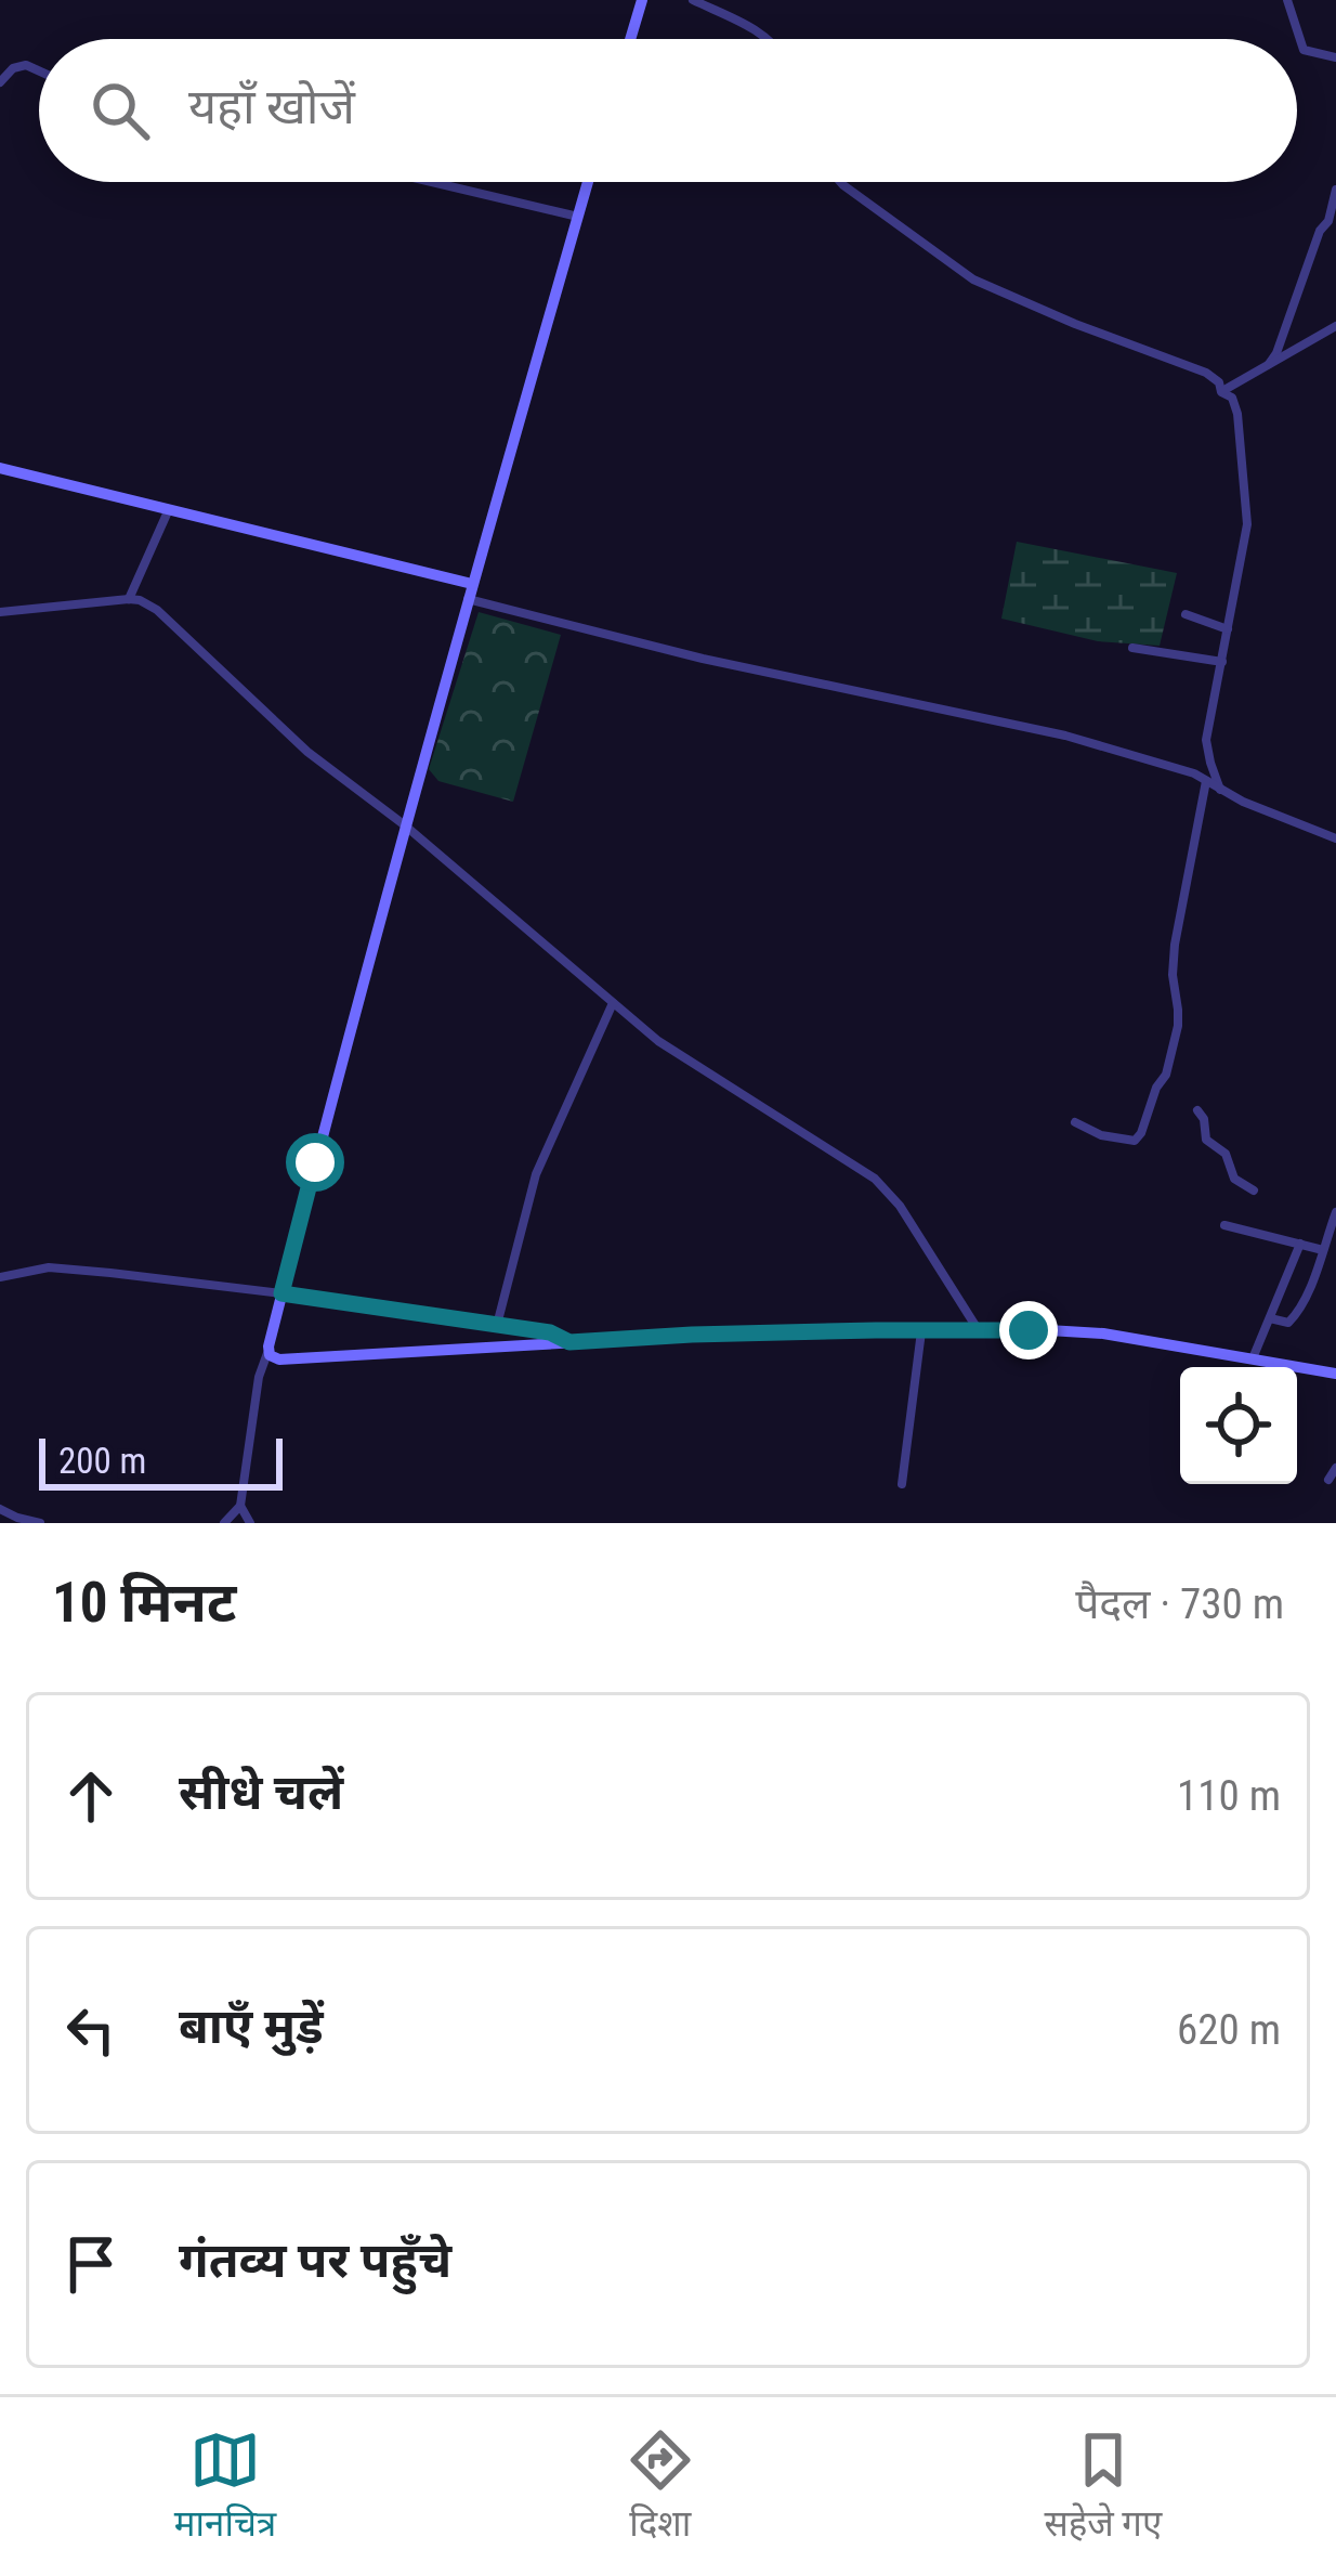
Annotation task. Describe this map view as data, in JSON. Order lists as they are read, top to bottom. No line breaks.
{"scale_bar":"200 m","page":{"search":"यहाँ खोजें","scale":"200 m","heading":["10 मिनट","पैदल · 730 m"],"list":[["सीधे चलें","110 m"],["बाएँ मुड़ें","620 m"],"गंतव्य पर पहुँचे"],"nav":["मानचित्र","दिशा","सहेजे गए"]}}
